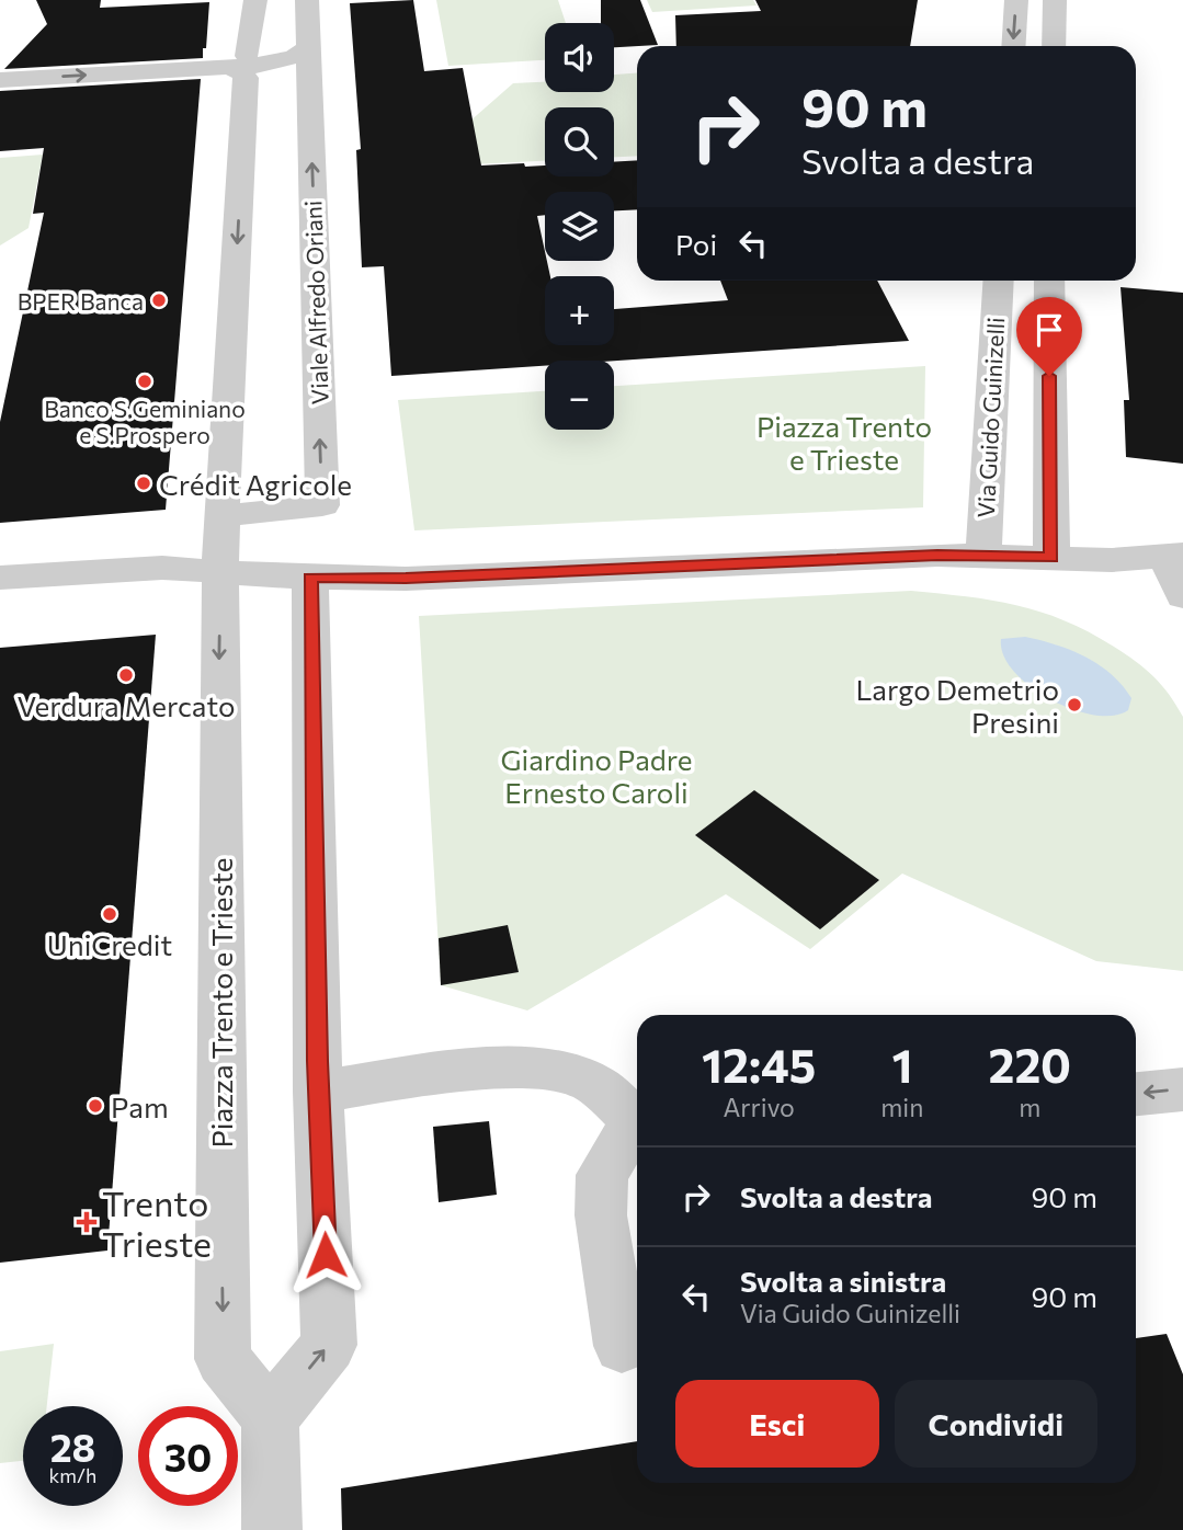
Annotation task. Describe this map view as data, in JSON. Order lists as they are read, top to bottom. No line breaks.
{"streets":{"street":["Viale Alfredo Oriani","Via Guido Guinizelli","Piazza Trento e Trieste"]},"parks":["Piazza Trento e Trieste","Giardino Padre Ernesto Caroli"],"places":{"other":["BPER Banca","Banco S.Geminiano e S.Prospero","Crédit Agricole","Verdura Mercato","Largo Demetrio Presini","UniCredit","Pam"],"health":["Trento Trieste"]},"page":{"map_buttons":["+","−"],"turn":["90 m","Svolta a destra"],"then":"Poi","eta":["12:45","Arrivo","1","min","220","m"],"list":[{"name":"Svolta a destra","value":"90 m"},{"name":"Svolta a sinistra","note":"Via Guido Guinizelli","value":"90 m"}],"buttons":["Esci","Condividi"],"speed":"28 km/h","limit":"30"}}
